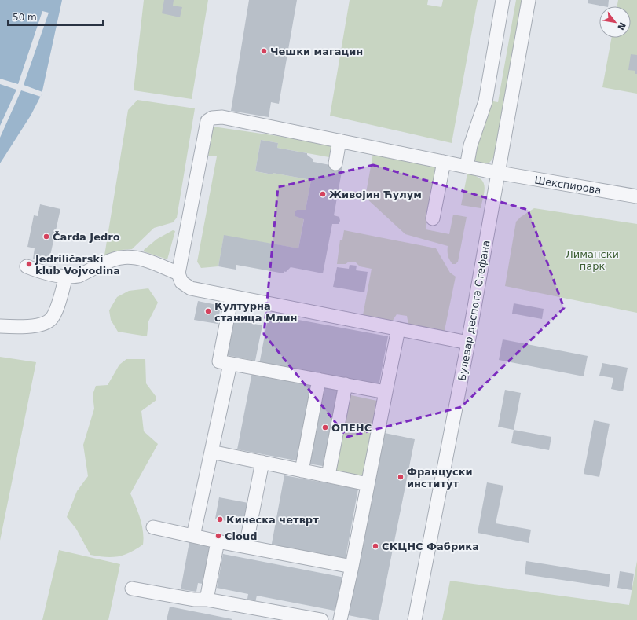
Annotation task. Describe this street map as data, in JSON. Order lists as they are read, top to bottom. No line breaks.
{"streets":{"street":["Шекспирова","Булевар деспота Стефана"]},"crossings":[["Шекспирова","Булевар деспота Стефана"]],"parks":["Лимански парк"],"places":["Чешки магацин","Живојин Ћулум","Čarda Jedro","Jedriličarski klub Vojvodina","Културна станица Млин","ОПЕНС","Француски институт","Кинеска четврт","Cloud","СКЦНС Фабрика"],"scale_bar":"50 m","north":"bottom right"}
